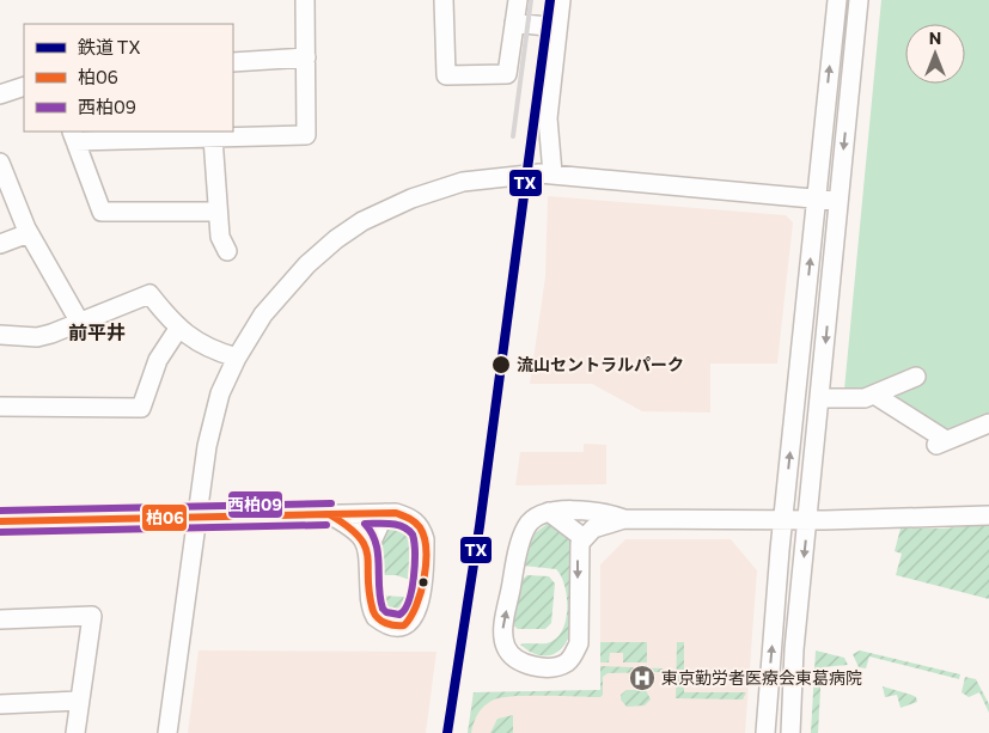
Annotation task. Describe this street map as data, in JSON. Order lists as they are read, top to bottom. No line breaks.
{"districts":["前平井"],"places":{"other":["流山セントラルパーク"],"hospital":["東京勤労者医療会東葛病院"]},"lines":["rail line TX","transit line 西柏09","transit line 柏06"],"legend":["鉄道 TX","柏06","西柏09"],"north":"top"}
